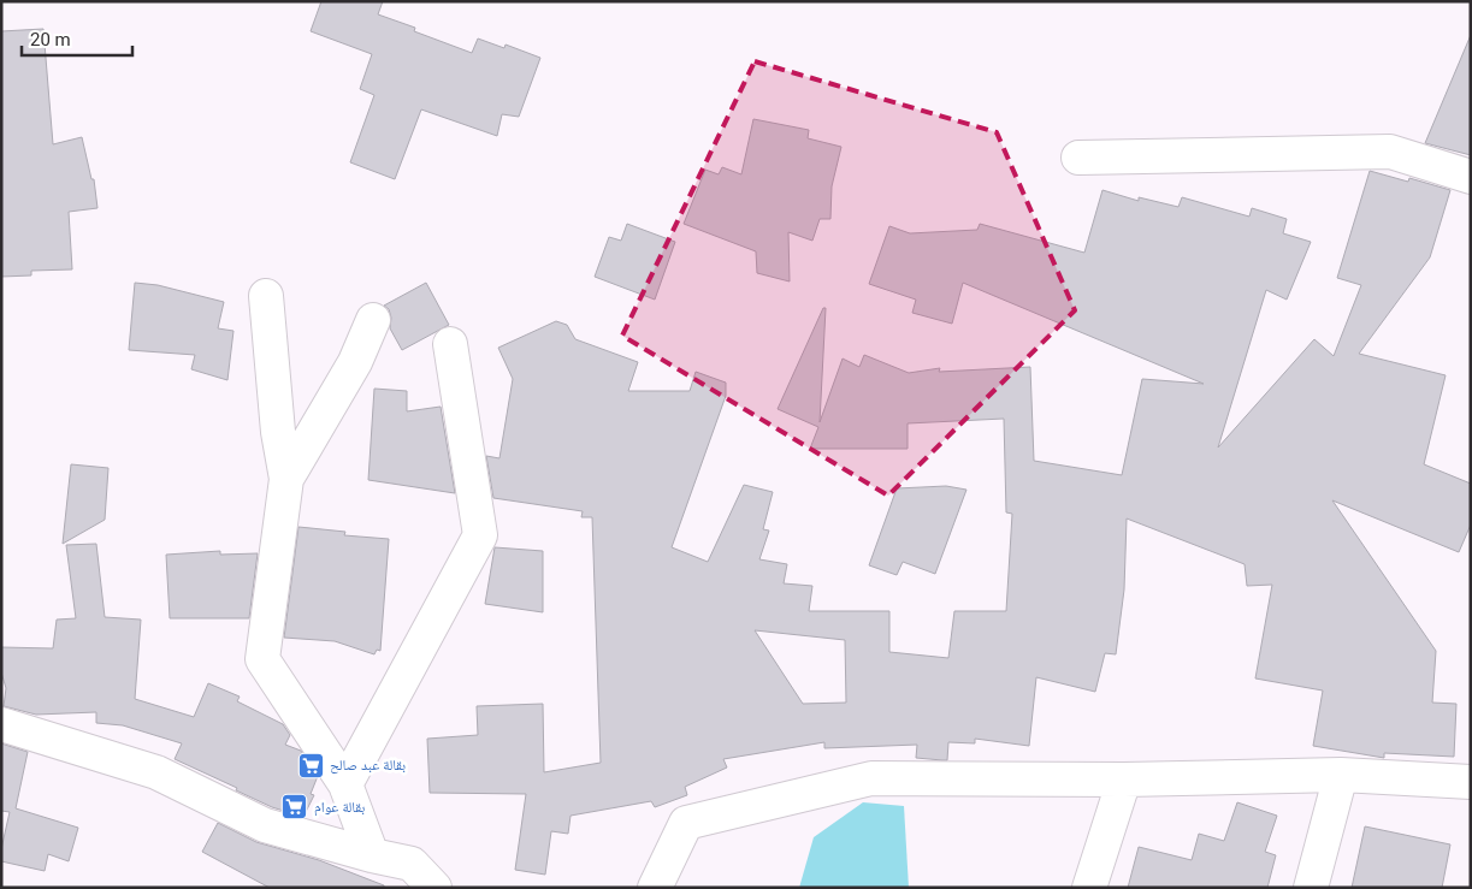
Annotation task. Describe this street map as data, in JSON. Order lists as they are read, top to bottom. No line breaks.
{"places":{"supermarket":["بقالة عبد صالح","بقالة عوام"]},"scale_bar":"20 m"}
